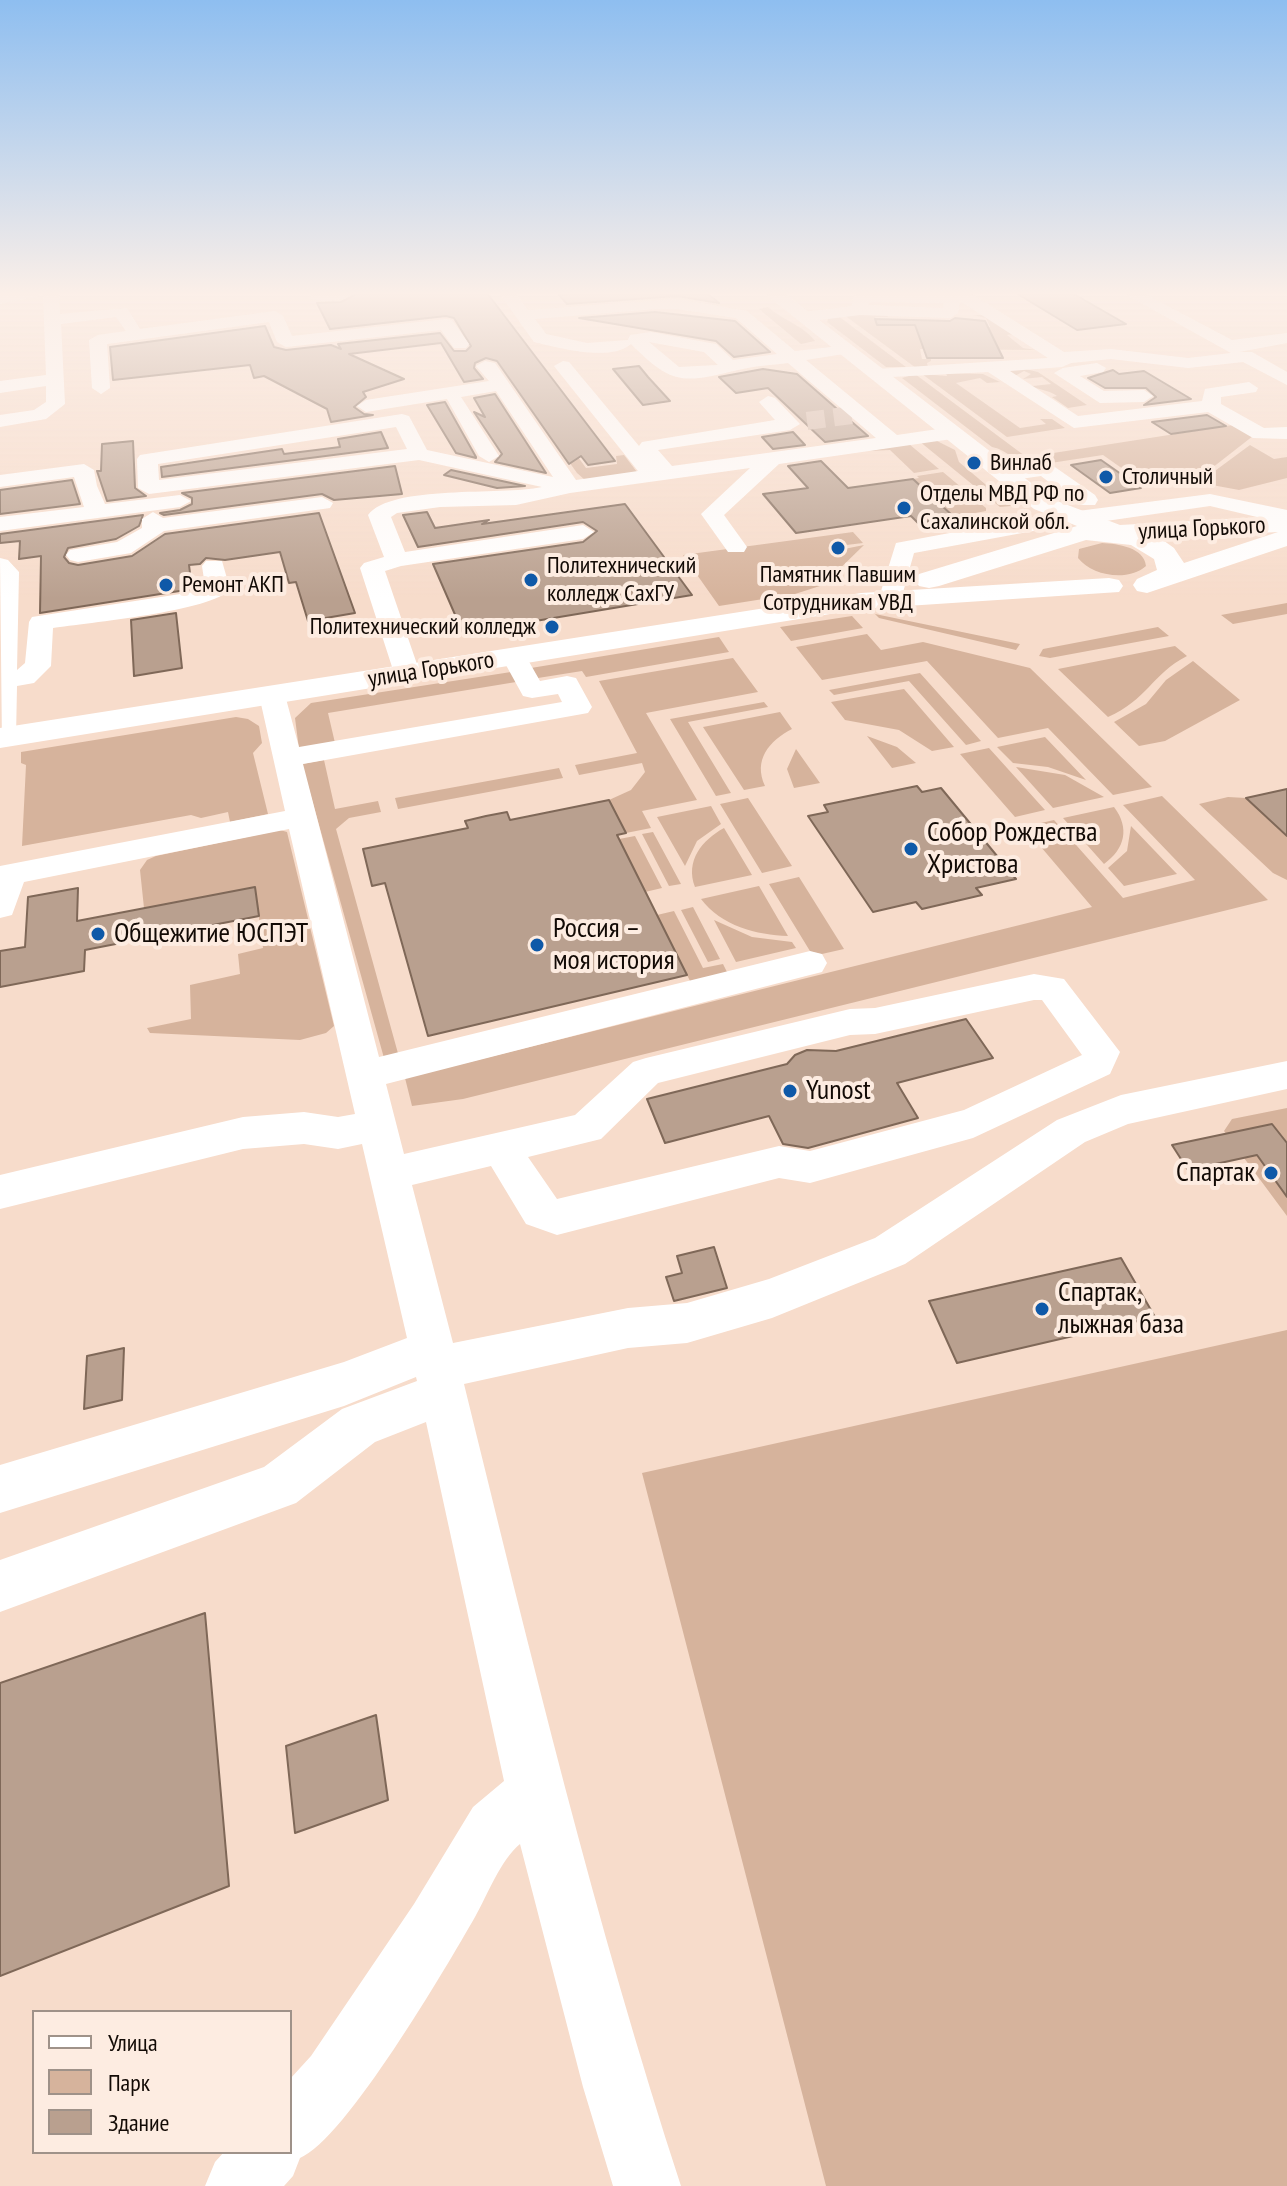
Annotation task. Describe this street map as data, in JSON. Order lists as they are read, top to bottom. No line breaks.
{"streets":{"main road":["улица Горького"]},"places":["Винлаб","Столичный","Отделы МВД РФ по Сахалинской обл.","Памятник Павшим Сотрудникам УВД","Политехнический колледж СахГУ","Ремонт АКП","Политехнический колледж","Собор Рождества Христова","Общежитие ЮСПЭТ","Россия – моя история","Yunost","Спартак","Спартак, лыжная база"],"legend":["Улица","Парк","Здание"]}
